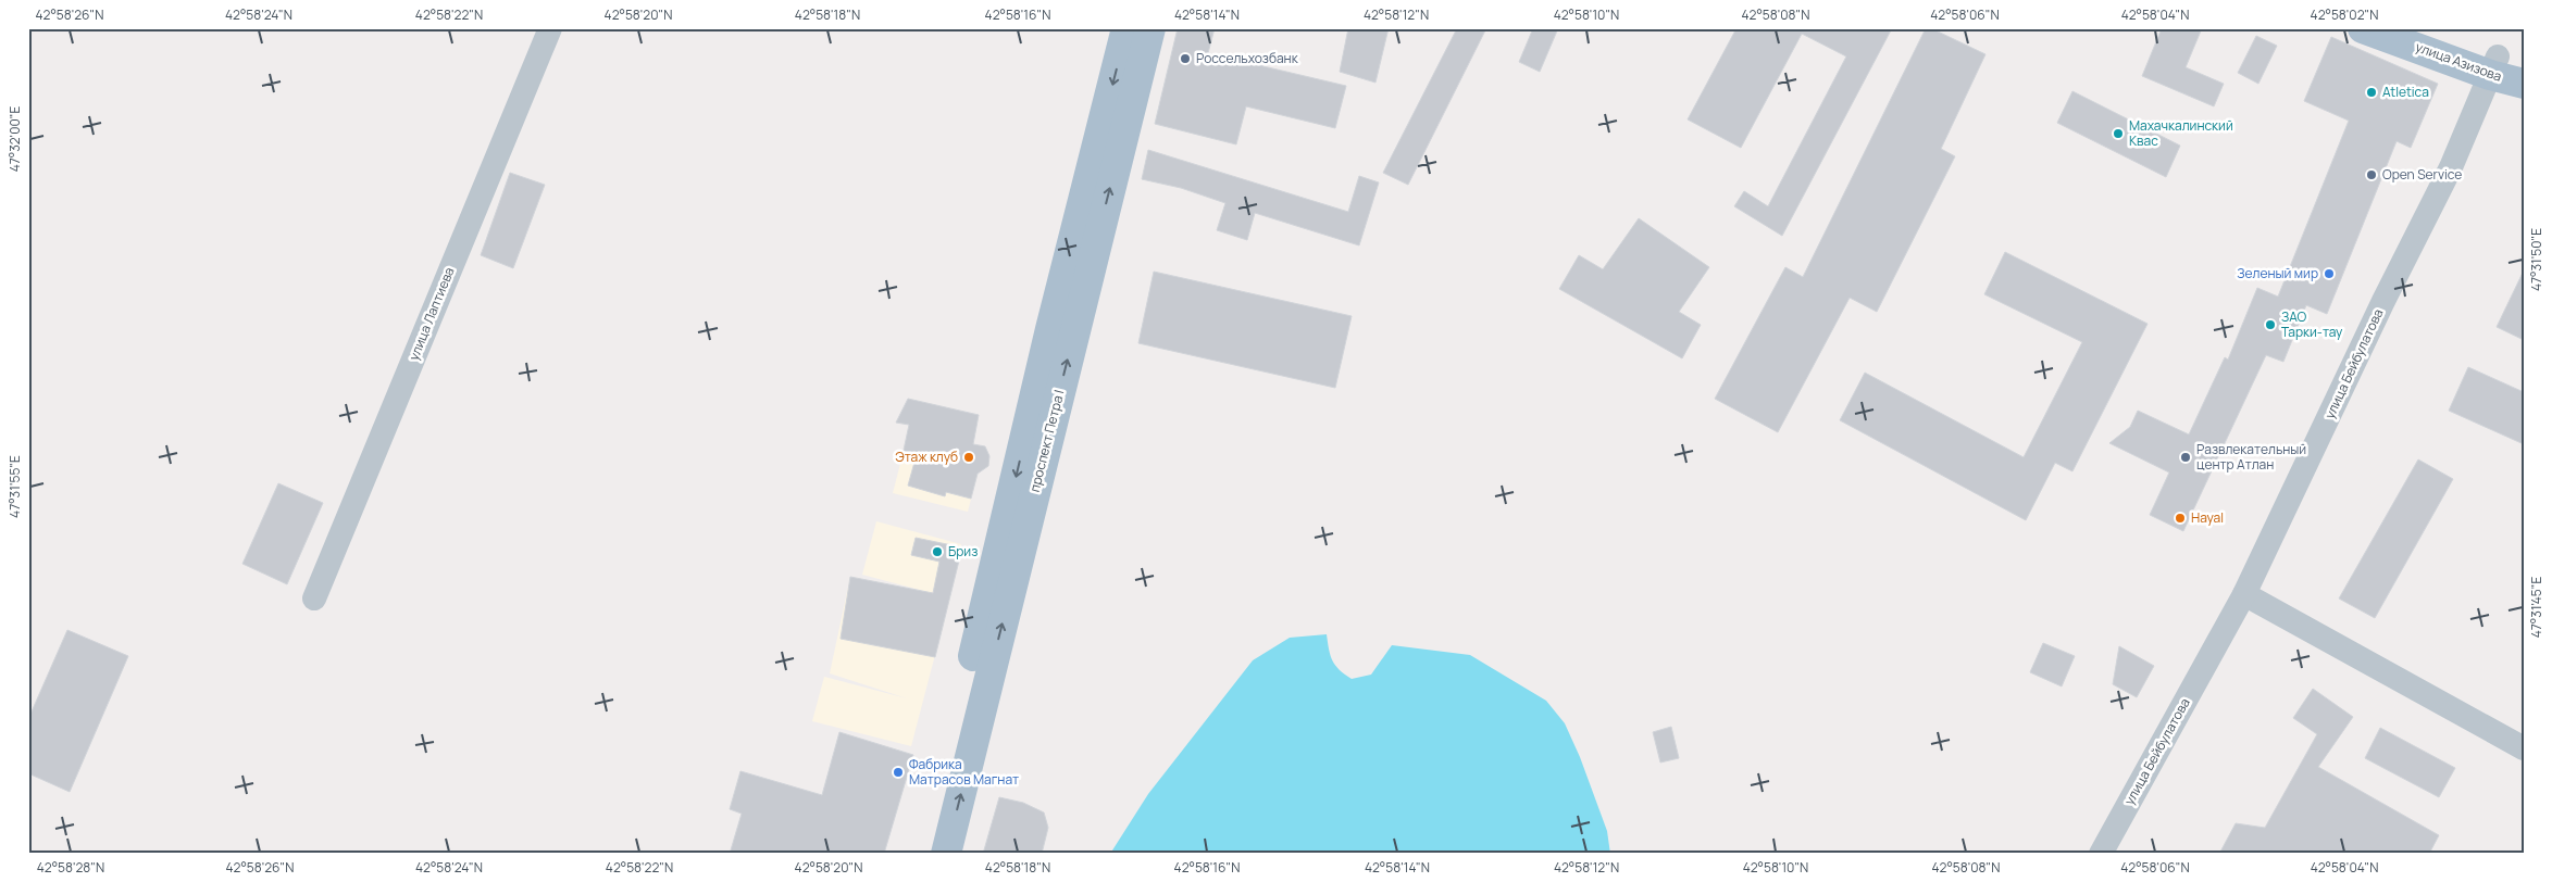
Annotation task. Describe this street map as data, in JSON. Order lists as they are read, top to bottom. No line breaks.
{"streets":{"main road":["улица Азизова","проспект Петра I"],"street":["улица Лаптиева","улица Бейбулатова"]},"crossings":[["улица Азизова","улица Бейбулатова"]],"places":["Россельхозбанк","Atletica","Махачкалинский Квас","Open Service","Зеленый мир","ЗАО Тарки-тау","Этаж клуб","Развлекательный центр Атлан","Hayal","Бриз","Фабрика Матрасов Магнат"],"coordinates":["42°58'26\"N","42°58'24\"N","42°58'22\"N","42°58'20\"N","42°58'18\"N","42°58'16\"N","42°58'14\"N","42°58'12\"N","42°58'10\"N","42°58'08\"N","42°58'06\"N","42°58'04\"N","42°58'02\"N","47°32'00\"E","47°31'50\"E","47°31'55\"E","47°31'45\"E","42°58'28\"N"]}
